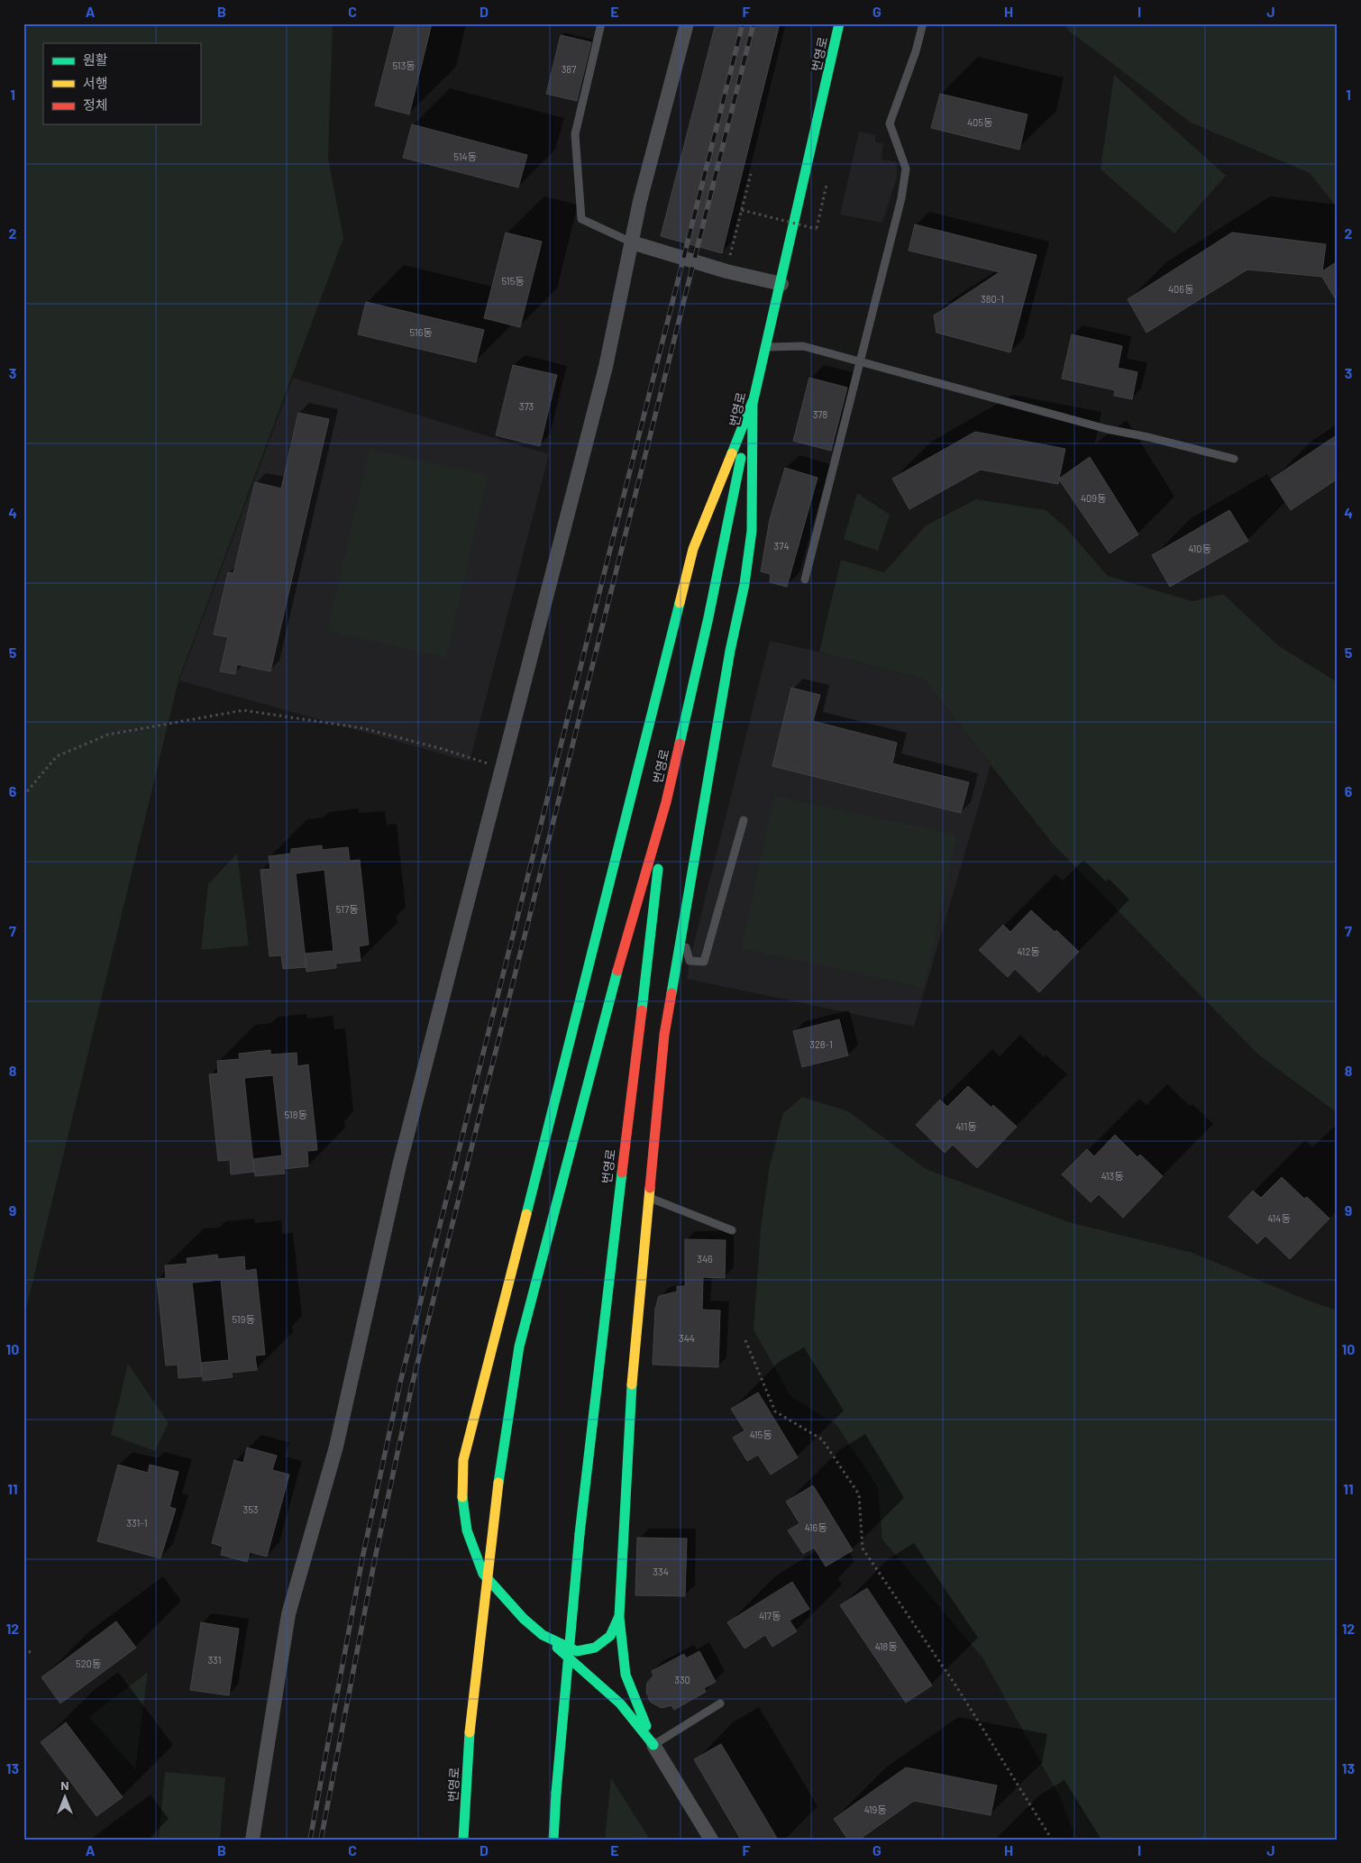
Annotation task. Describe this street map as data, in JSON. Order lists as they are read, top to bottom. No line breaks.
{"streets":{"street":["번영로"]},"house_numbers":["513동","387","405동","514동","515동","406동","380-1","516동","373","378","409동","374","410동","517동","412동","328-1","518동","411동","413동","414동","346","519동","344","415동","353","331-1","416동","334","417동","418동","331","520동","330","419동"],"legend":["원활","서행","정체"],"north":"top","grid":{"columns":["A","B","C","D","E","F","G","H","I","J"],"rows":["1","2","3","4","5","6","7","8","9","10","11","12","13"]}}
